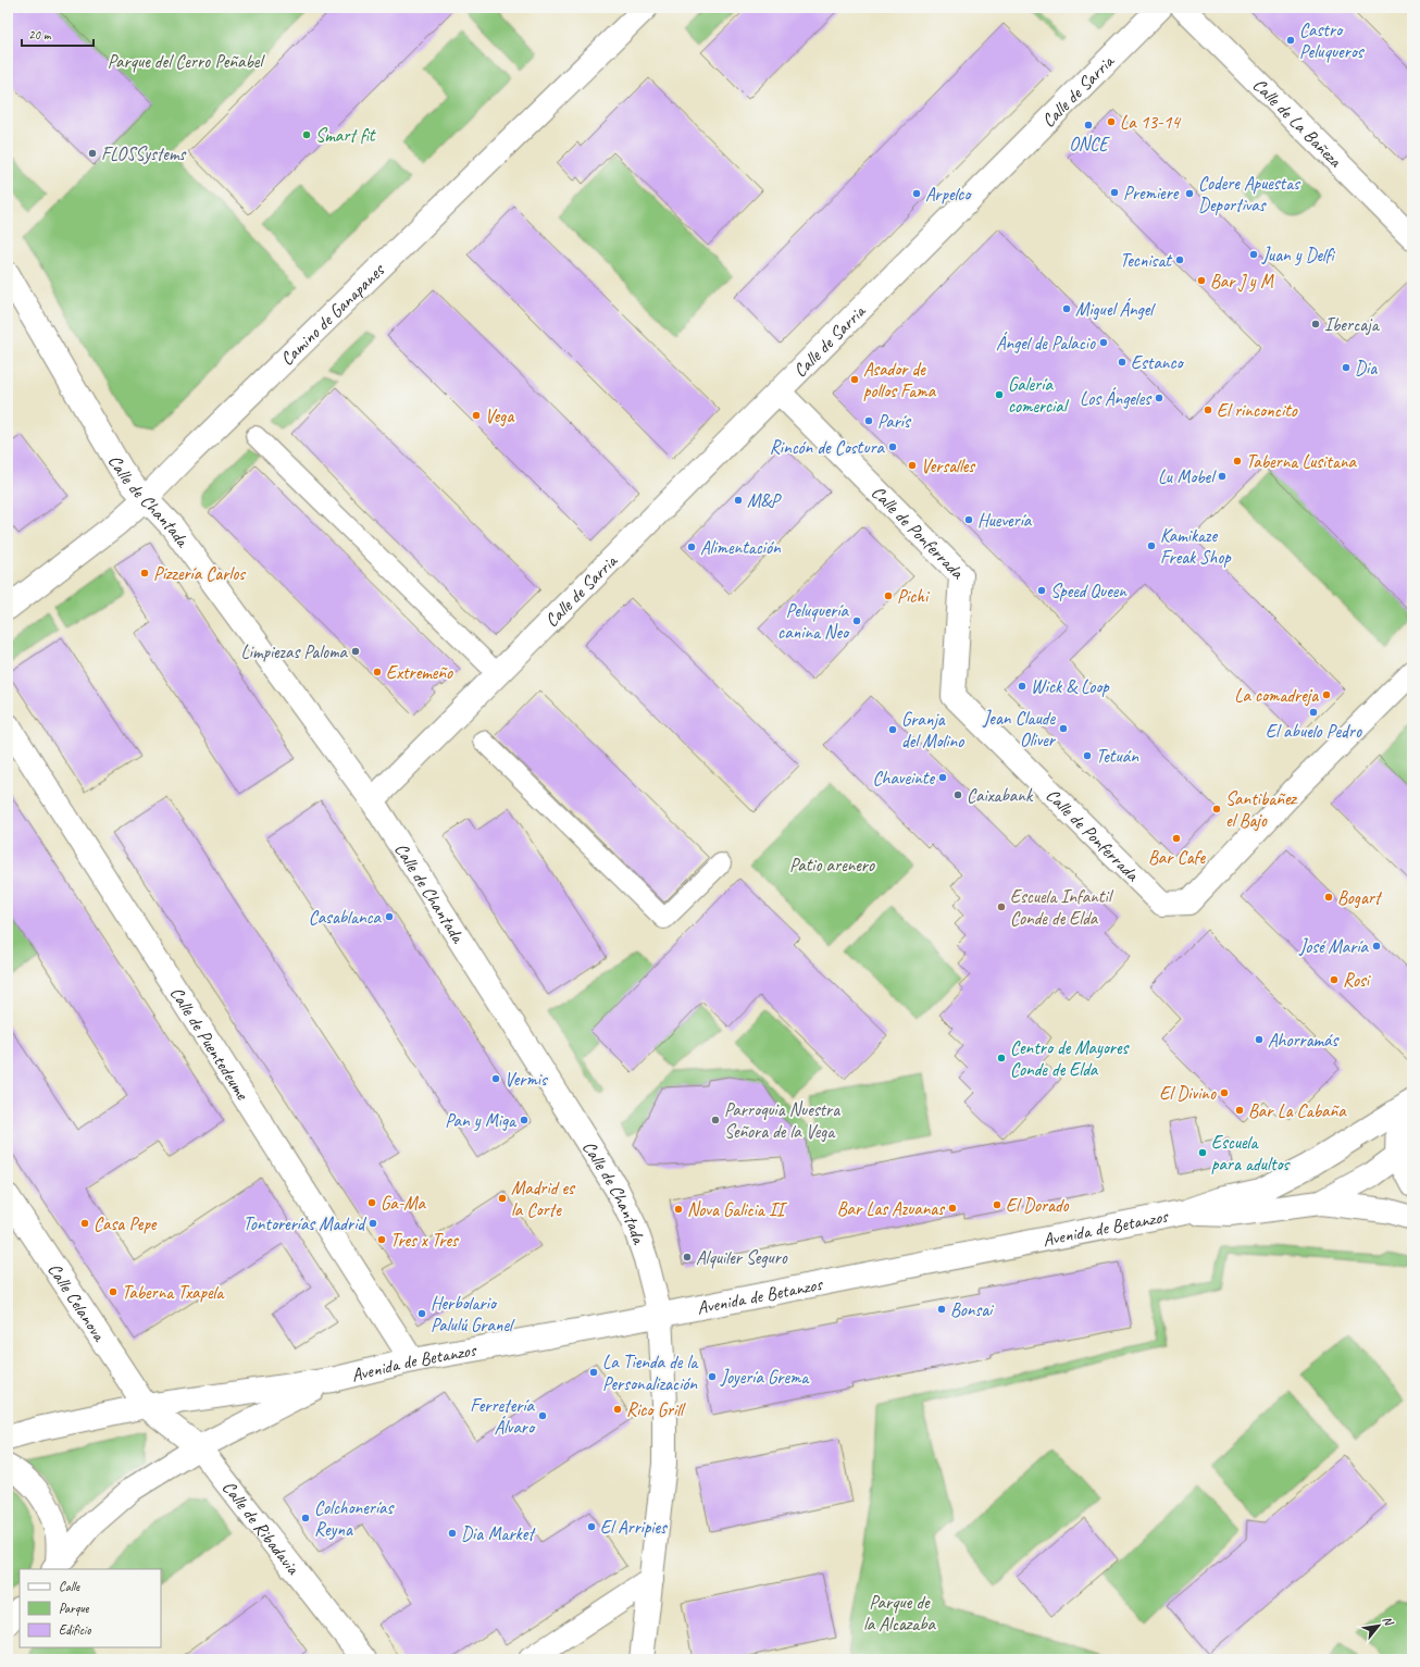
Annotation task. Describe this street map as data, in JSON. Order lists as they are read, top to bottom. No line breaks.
{"streets":{"street":["Calle de Sarria","Calle de La Bañeza","Camino de Ganapanes","Calle de Chantada","Calle de Ponferrada","Calle de Puentedeume","Avenida de Betanzos","Calle Celanova","Calle de Ribadavia"]},"crossings":[["Calle de Sarria","Calle de Chantada"],["Calle de Sarria","Calle de Ponferrada"],["Camino de Ganapanes","Calle de Chantada"],["Calle de Chantada","Avenida de Betanzos"],["Calle de Puentedeume","Avenida de Betanzos"],["Avenida de Betanzos","Calle Celanova"],["Avenida de Betanzos","Calle de Ribadavia"],["Calle Celanova","Calle de Ribadavia"]],"parks":["Parque del Cerro Peñabel","Patio arenero","Parque de la Alcazaba"],"places":["Castro Peluqueros","La 13-14","ONCE","Smart fit","FLOSSystems","Premiere","Arpelco","Codere Apuestas Deportivas","Juan y Delfi","Tecnisat","Bar J y M","Miguel Ángel","Ibercaja","Ángel de Palacio","Estanco","Dia","Asador de pollos Fama","Galería comercial","Los Ángeles","El rinconcito","Vega","París","Rincón de Costura","Taberna Lusitana","Versalles","Lu Mobel","M&P","Huevería","Kamikaze Freak Shop","Alimentación","Pizzería Carlos","Speed Queen","Pichi","Peluquería canina Neo","Limpiezas Paloma","Extremeño","Wick & Loop","La comadreja","El abuelo Pedro","Jean Claude Oliver","Granja del Molino","Tetuán","Chaveinte","Caixabank","Santibañez el Bajo","Bar Cafe","Bogart","Escuela Infantil Conde de Elda","Casablanca","José María","Rosi","Ahorramás","Centro de Mayores Conde de Elda","Vermis","El Divino","Bar La Cabaña","Pan y Miga","Parroquia Nuestra Señora de la Vega","Escuela para adultos","Madrid es la Corte","Ga-Ma","El Dorado","Bar Las Azuanas","Nova Galicia II","Casa Pepe","Tontorerías Madrid","Tres x Tres","Alquiler Seguro","Taberna Txapela","Bonsai","Herbolario Palulú Granel","La Tienda de la Personalización","Joyería Grema","Rico Grill","Ferretería Álvaro","Colchonerías Reyna","El Arripies","Dia Market"],"legend":["Calle","Parque","Edificio"],"scale_bar":"20 m","north":"top right"}
